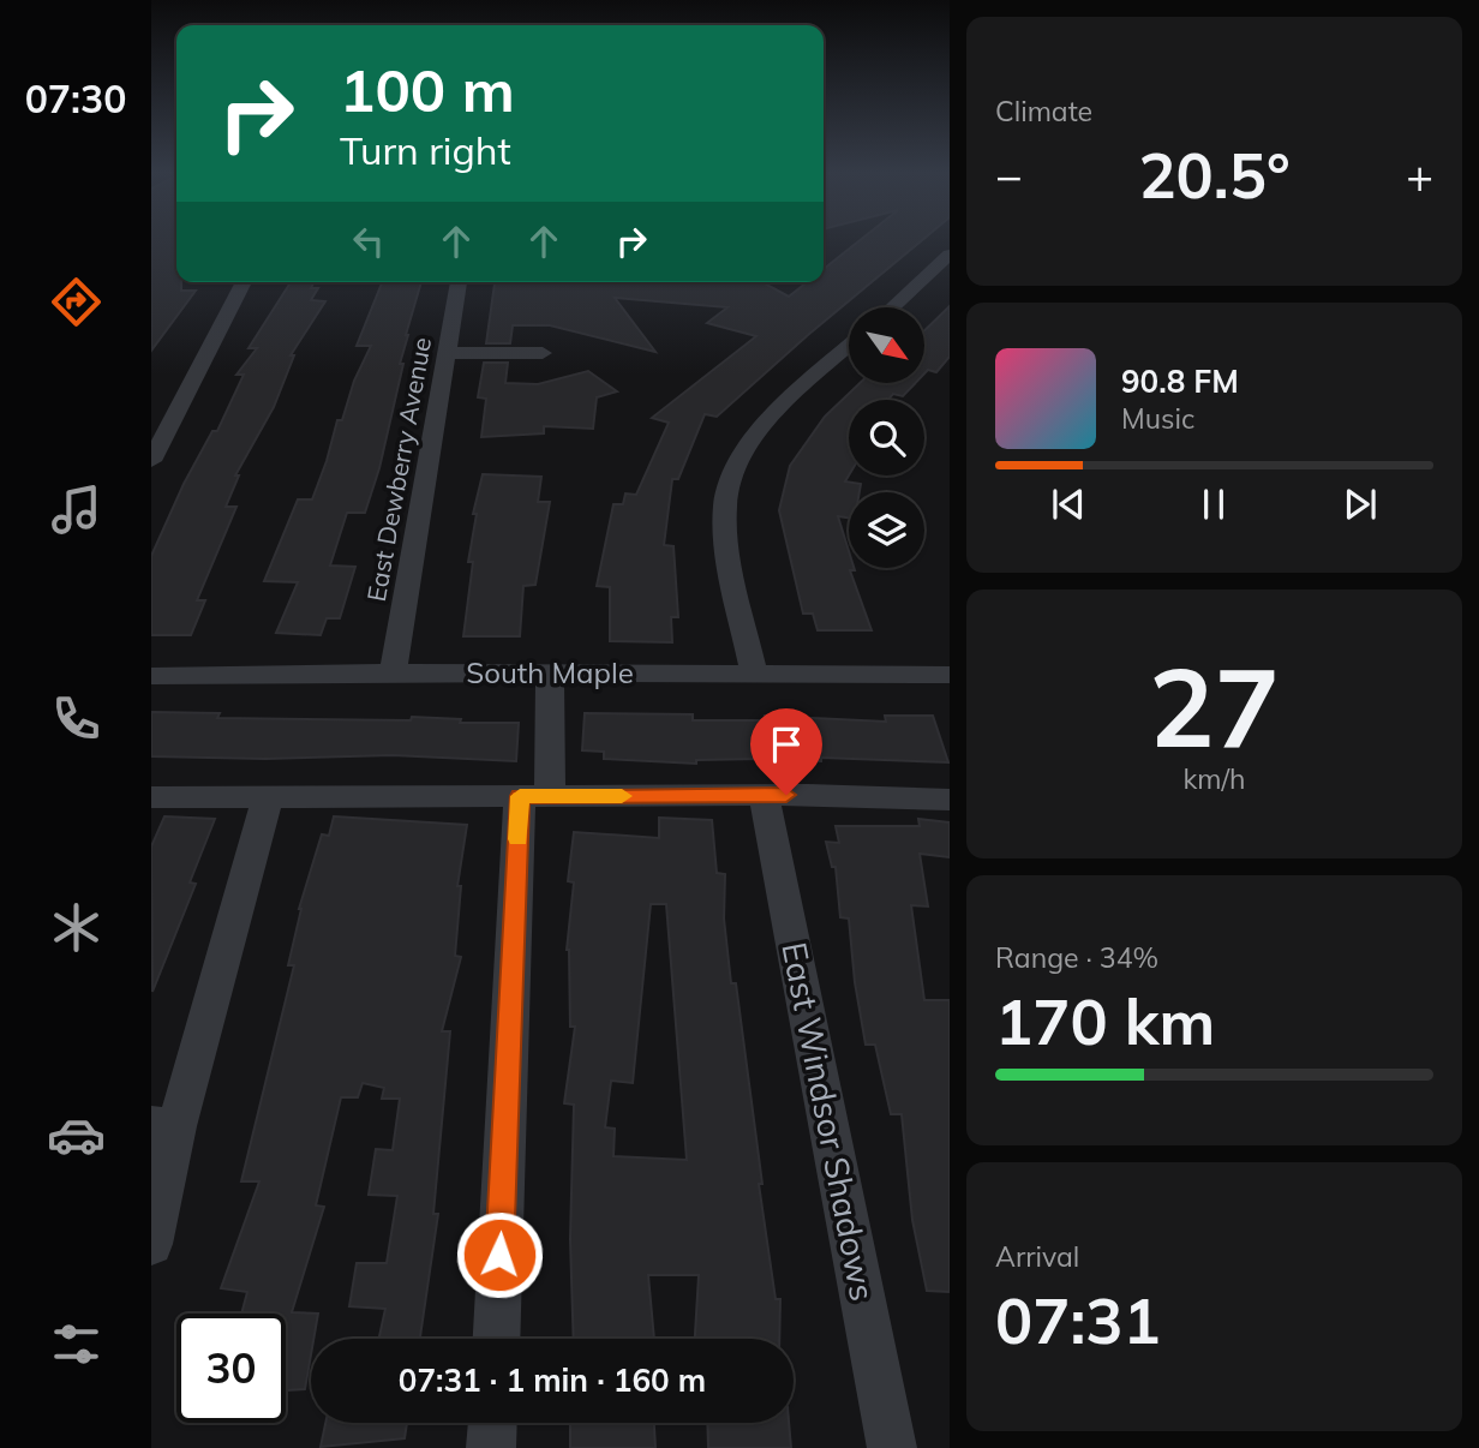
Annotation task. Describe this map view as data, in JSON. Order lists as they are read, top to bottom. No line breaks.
{"streets":{"street":["East Dewberry Avenue","South Maple","East Windsor Shadows"]},"crossings":[["East Dewberry Avenue","South Maple"]],"north":"bottom right","page":{"tabs":"07:30","tile":["Climate",["27","km/h"],["Range · 34%","170 km"],["Arrival","07:31"]],"turn":["100 m","Turn right"],"heat":["−","20.5°","+"],"song":["90.8 FM","Music"],"limit":"30","trip":"07:31 · 1 min · 160 m"}}
